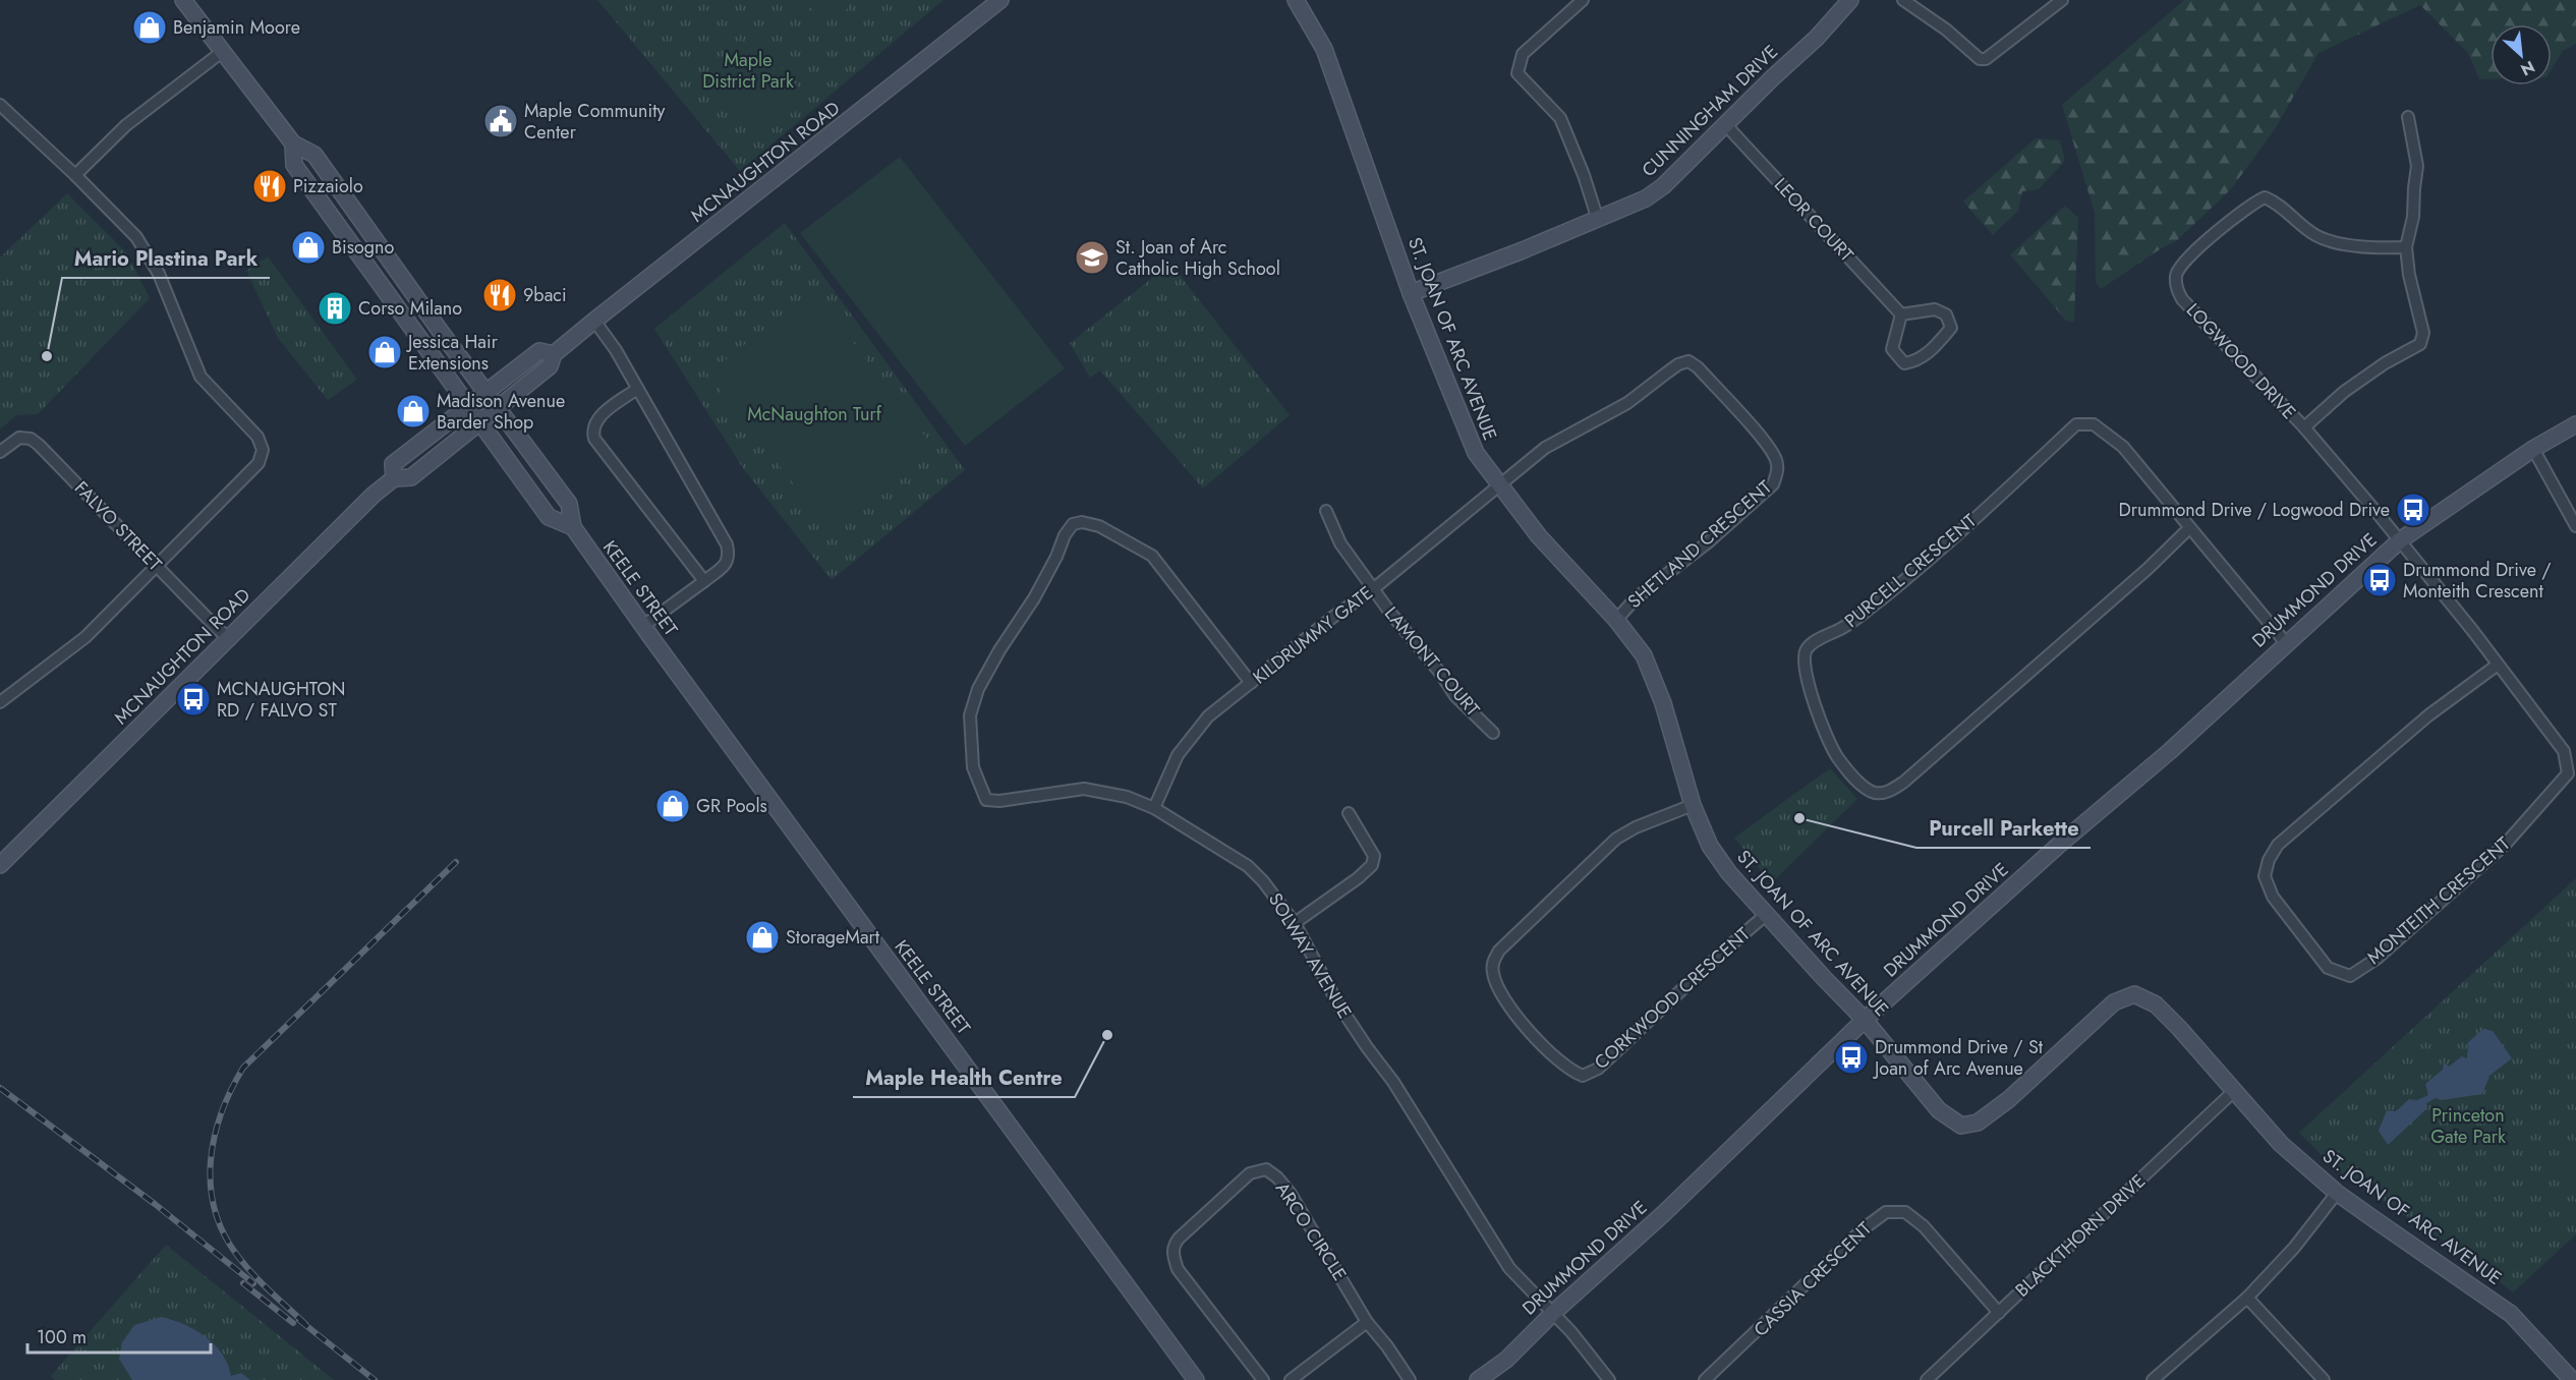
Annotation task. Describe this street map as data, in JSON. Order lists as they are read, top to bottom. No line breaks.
{"streets":{"street":["CUNNINGHAM DRIVE","MCNAUGHTON ROAD","LEOR COURT","ST. JOAN OF ARC AVENUE","LOGWOOD DRIVE","FALVO STREET","SHETLAND CRESCENT","PURCELL CRESCENT","KEELE STREET","DRUMMOND DRIVE","KILDRUMMY GATE","LAMONT COURT","MONTEITH CRESCENT","SOLWAY AVENUE","CORKWOOD CRESCENT","ARCO CIRCLE","BLACKTHORN DRIVE","CASSIA CRESCENT"]},"crossings":[["CUNNINGHAM DRIVE","LEOR COURT"],["CUNNINGHAM DRIVE","ST. JOAN OF ARC AVENUE"],["MCNAUGHTON ROAD","FALVO STREET"],["MCNAUGHTON ROAD","KEELE STREET"],["ST. JOAN OF ARC AVENUE","SHETLAND CRESCENT"],["ST. JOAN OF ARC AVENUE","DRUMMOND DRIVE"],["ST. JOAN OF ARC AVENUE","KILDRUMMY GATE"],["ST. JOAN OF ARC AVENUE","CORKWOOD CRESCENT"],["ST. JOAN OF ARC AVENUE","BLACKTHORN DRIVE"],["LOGWOOD DRIVE","DRUMMOND DRIVE"],["LOGWOOD DRIVE","MONTEITH CRESCENT"],["SHETLAND CRESCENT","KILDRUMMY GATE"],["PURCELL CRESCENT","DRUMMOND DRIVE"],["DRUMMOND DRIVE","MONTEITH CRESCENT"],["DRUMMOND DRIVE","SOLWAY AVENUE"],["KILDRUMMY GATE","LAMONT COURT"],["KILDRUMMY GATE","SOLWAY AVENUE"],["BLACKTHORN DRIVE","CASSIA CRESCENT"]],"parks":["Maple District Park","McNaughton Turf","Princeton Gate Park"],"places":{"shop":["Benjamin Moore","Bisogno","Jessica Hair Extensions","Madison Avenue Barder Shop","GR Pools","StorageMart"],"public building":["Maple Community Center"],"restaurant":["Pizzaiolo","9baci"],"school or university":["St. Joan of Arc Catholic High School"],"building":["Corso Milano"],"other":["Mario Plastina Park","Purcell Parkette","Maple Health Centre"],"bus stop":["Drummond Drive / Logwood Drive","Drummond Drive / Monteith Crescent","MCNAUGHTON RD / FALVO ST","Drummond Drive / St Joan of Arc Avenue"]},"scale_bar":"100 m","north":"bottom right"}
